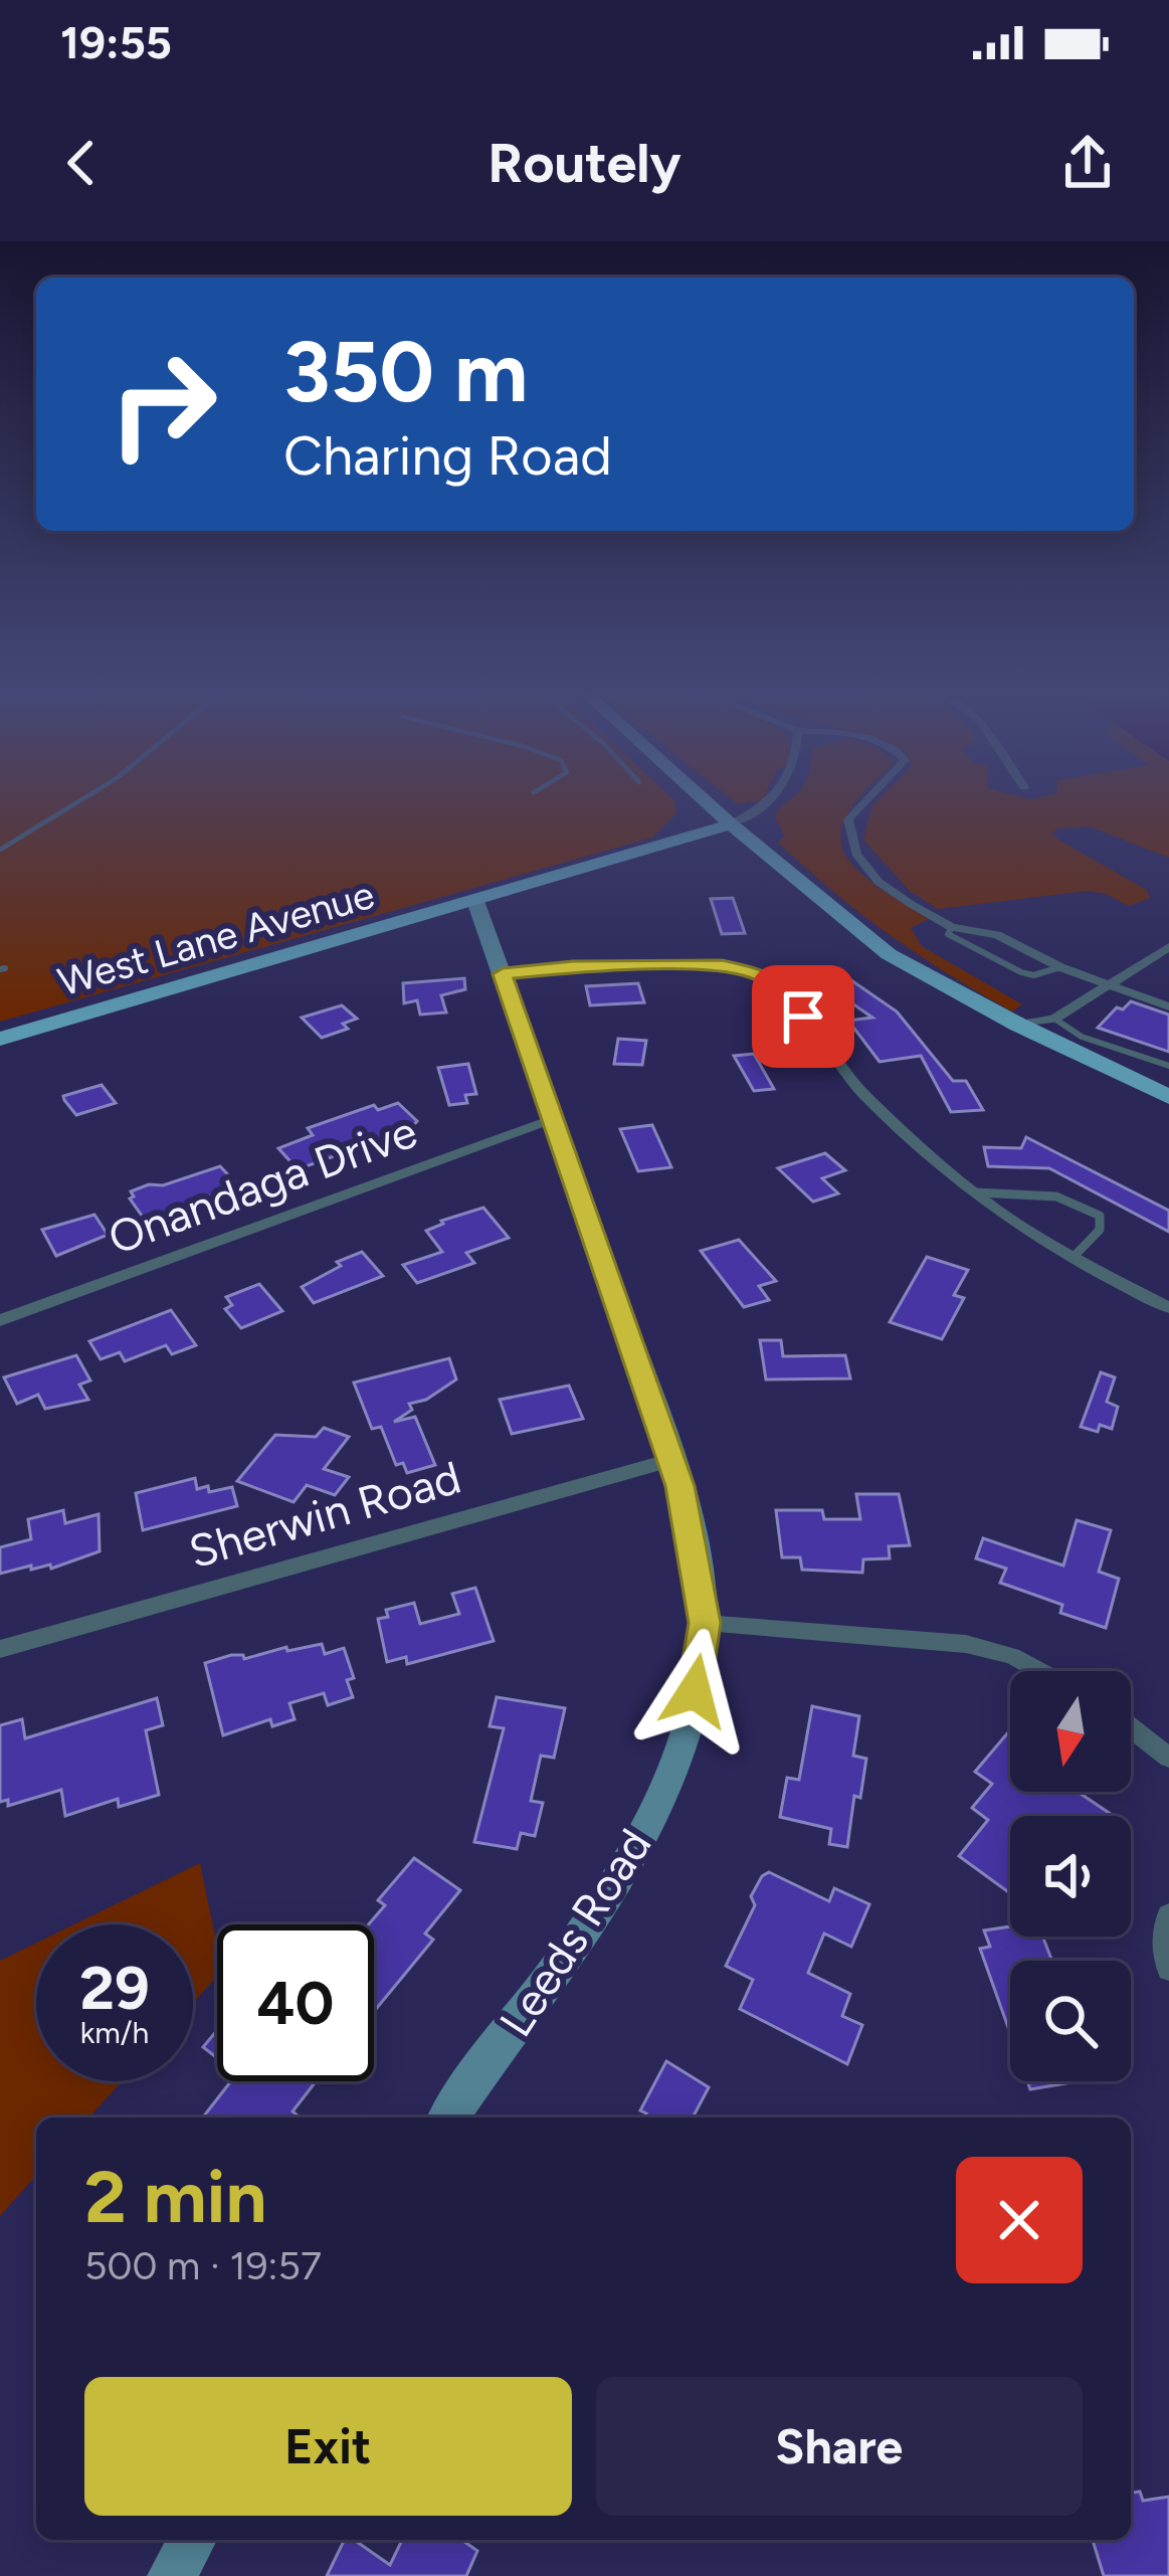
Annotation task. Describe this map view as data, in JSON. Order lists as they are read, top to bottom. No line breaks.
{"streets":{"main road":["West Lane Avenue"],"street":["Onandaga Drive","Sherwin Road","Leeds Road"]},"crossings":[["West Lane Avenue","Leeds Road"],["Onandaga Drive","Leeds Road"],["Sherwin Road","Leeds Road"]],"north":"bottom","page":{"status":"19:55","header":"Routely","turn":["350 m","Charing Road"],"speed":"29 km/h","limit":"40","heading":["2 min","500 m · 19:57"],"buttons":["Exit","Share"]}}
